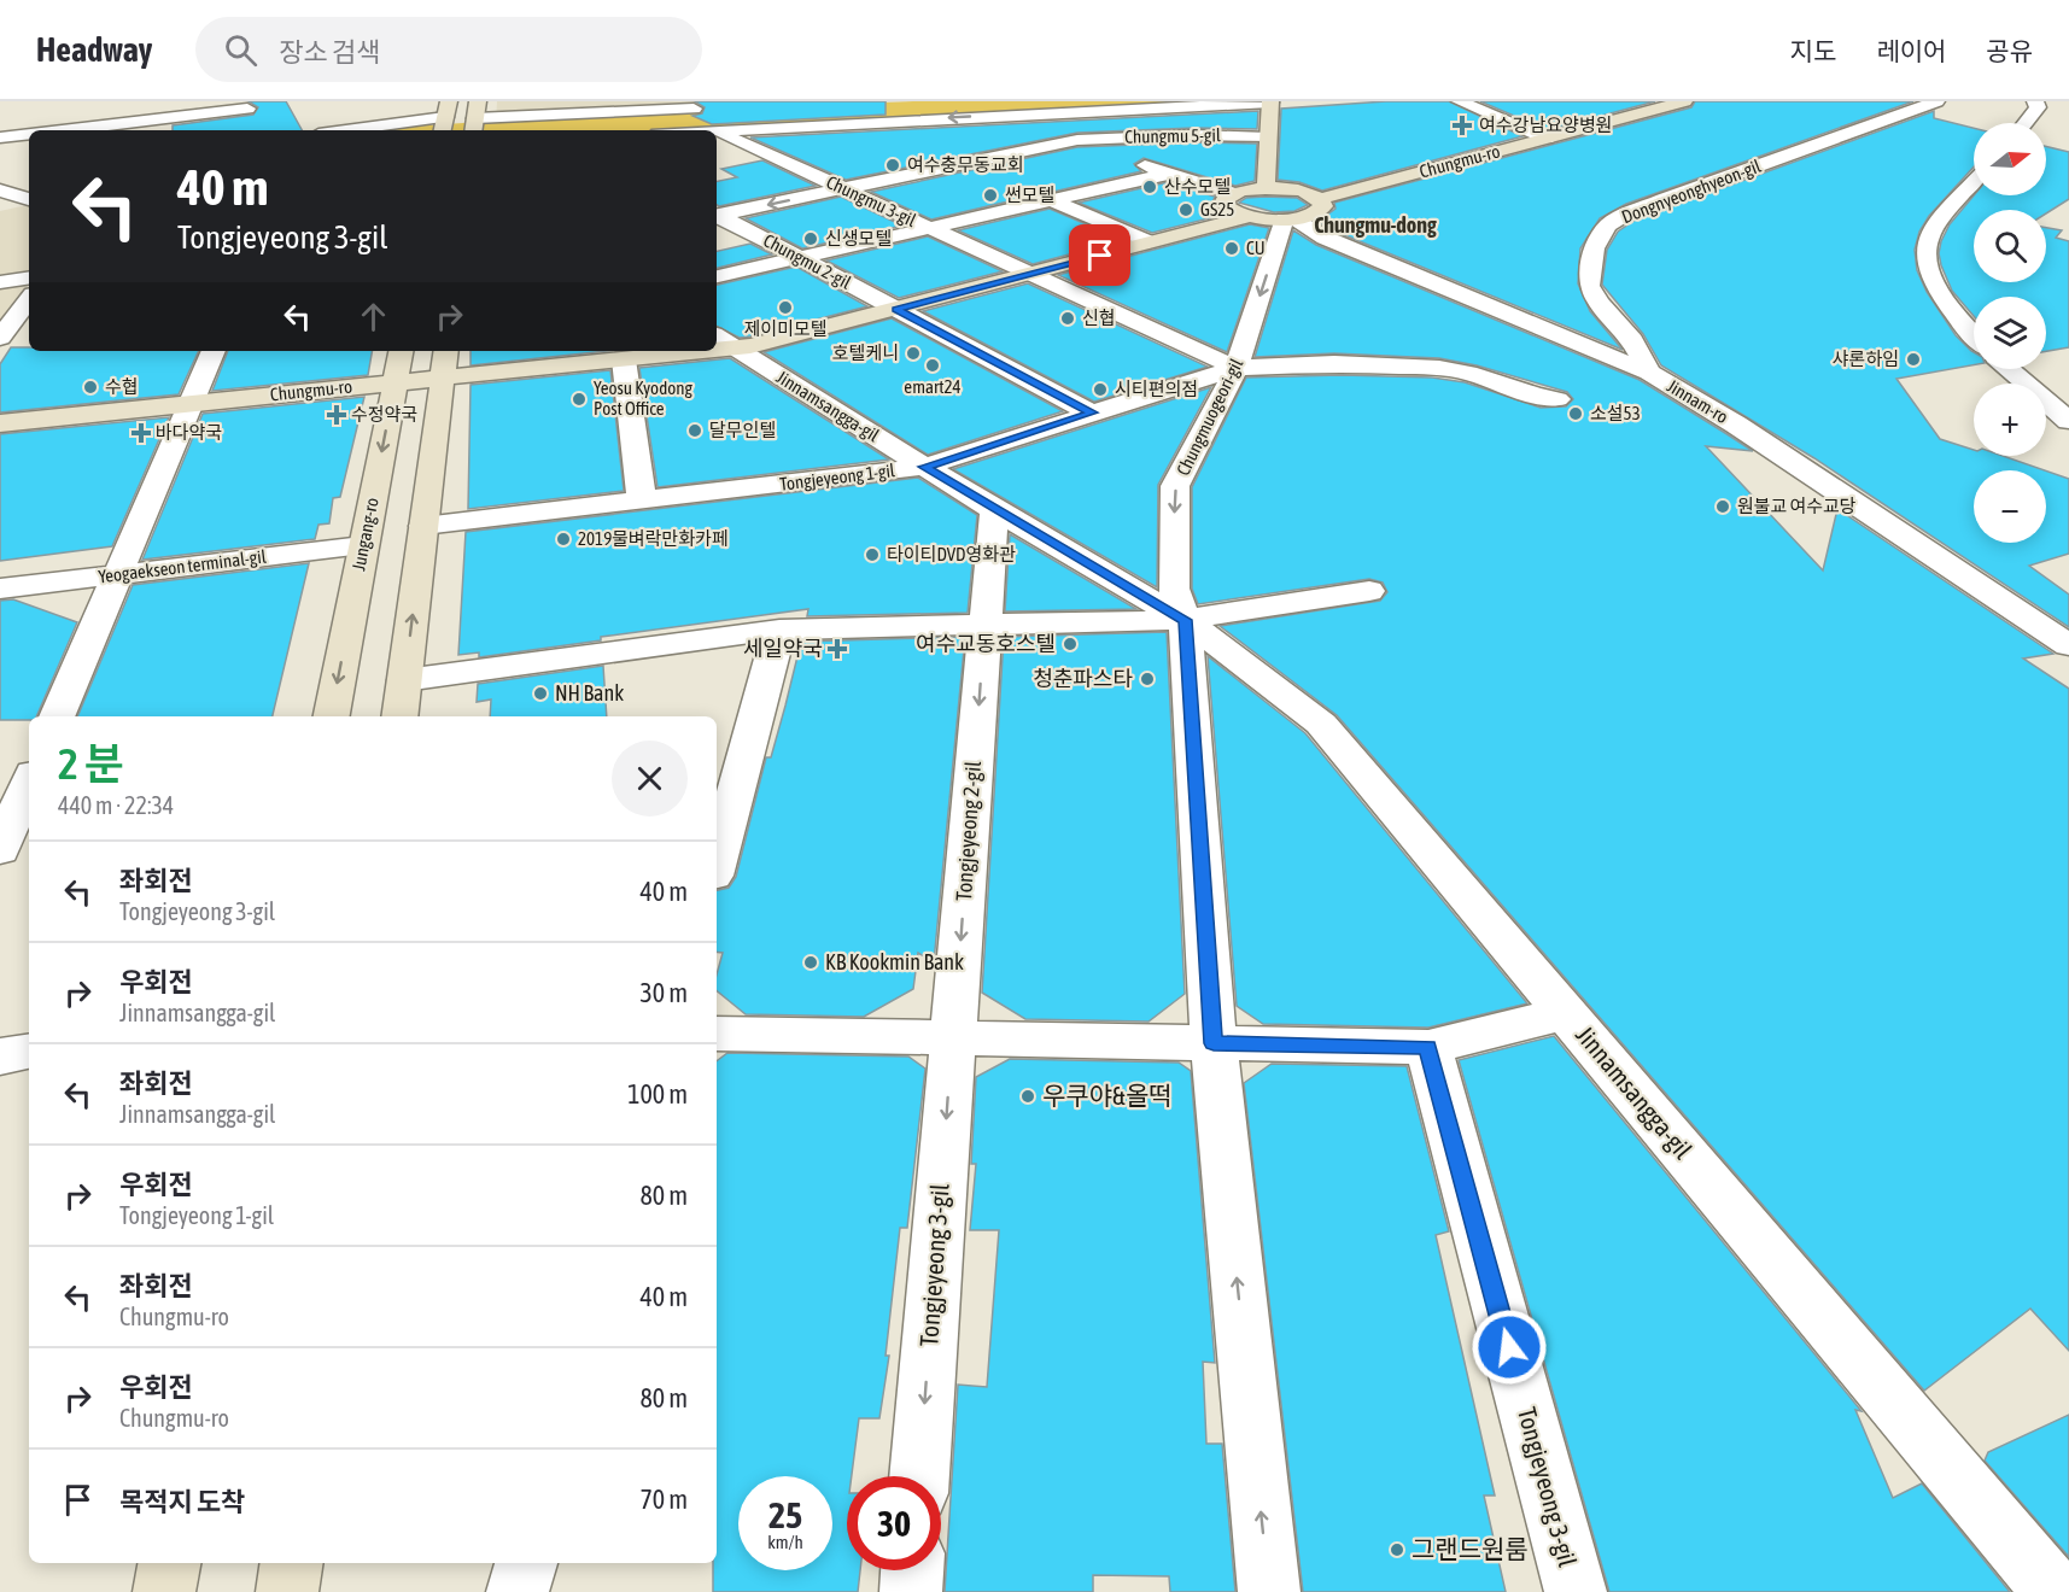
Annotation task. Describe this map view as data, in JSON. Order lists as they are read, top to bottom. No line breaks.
{"streets":{"street":["Chungmu 5-gil","Chungmu-ro","Dongnyeonghyeon-gil","Chungmu 3-gil","Chungmu 2-gil","Jinnam-ro","Jinnamsangga-gil","Chungmuogeori-gil","Tongjeyeong 1-gil","Jungang-ro","Yeogaekseon terminal-gil","Tongjeyeong 2-gil","Tongjeyeong 3-gil"]},"crossings":[["Chungmu 5-gil","Chungmu 3-gil"],["Chungmu-ro","Chungmu 3-gil"],["Chungmu-ro","Chungmu 2-gil"],["Chungmu-ro","Jinnamsangga-gil"],["Chungmu-ro","Jungang-ro"],["Dongnyeonghyeon-gil","Jinnam-ro"],["Jinnam-ro","Chungmuogeori-gil"],["Jinnamsangga-gil","Chungmuogeori-gil"],["Jinnamsangga-gil","Tongjeyeong 1-gil"],["Chungmuogeori-gil","Tongjeyeong 1-gil"],["Jungang-ro","Yeogaekseon terminal-gil"],["Tongjeyeong 2-gil","Tongjeyeong 3-gil"]],"one_way":["Chungmuogeori-gil"],"districts":["Chungmu-dong"],"places":{"health":["여수강남요양병원","수정약국","바다약국","세일약국"],"other":["여수충무동교회","산수모텔","썬모텔","GS25","신생모텔","CU","제이미모텔","신협","호텔케니","샤론하임","emart24","수협","시티편의점","Yeosu Kyodong Post Office","소설53","달무인텔","원불교 여수교당","2019물벼락만화카페","타이티DVD영화관","여수교동호스텔","청춘파스타","NH Bank","KB Kookmin Bank","우쿠야&올떡","그랜드원룸"]},"north":"right","page":{"header":"Headway","search":"장소 검색","nav":["지도","레이어","공유"],"map_buttons":["+","−"],"turn":["40 m","Tongjeyeong 3-gil"],"heading":["2 분","440 m · 22:34"],"list":[{"name":"좌회전","note":"Tongjeyeong 3-gil","value":"40 m"},{"name":"우회전","note":"Jinnamsangga-gil","value":"30 m"},{"name":"좌회전","note":"Jinnamsangga-gil","value":"100 m"},{"name":"우회전","note":"Tongjeyeong 1-gil","value":"80 m"},{"name":"좌회전","note":"Chungmu-ro","value":"40 m"},{"name":"우회전","note":"Chungmu-ro","value":"80 m"},{"name":"목적지 도착","value":"70 m"}],"speed":"25 km/h","limit":"30"}}
